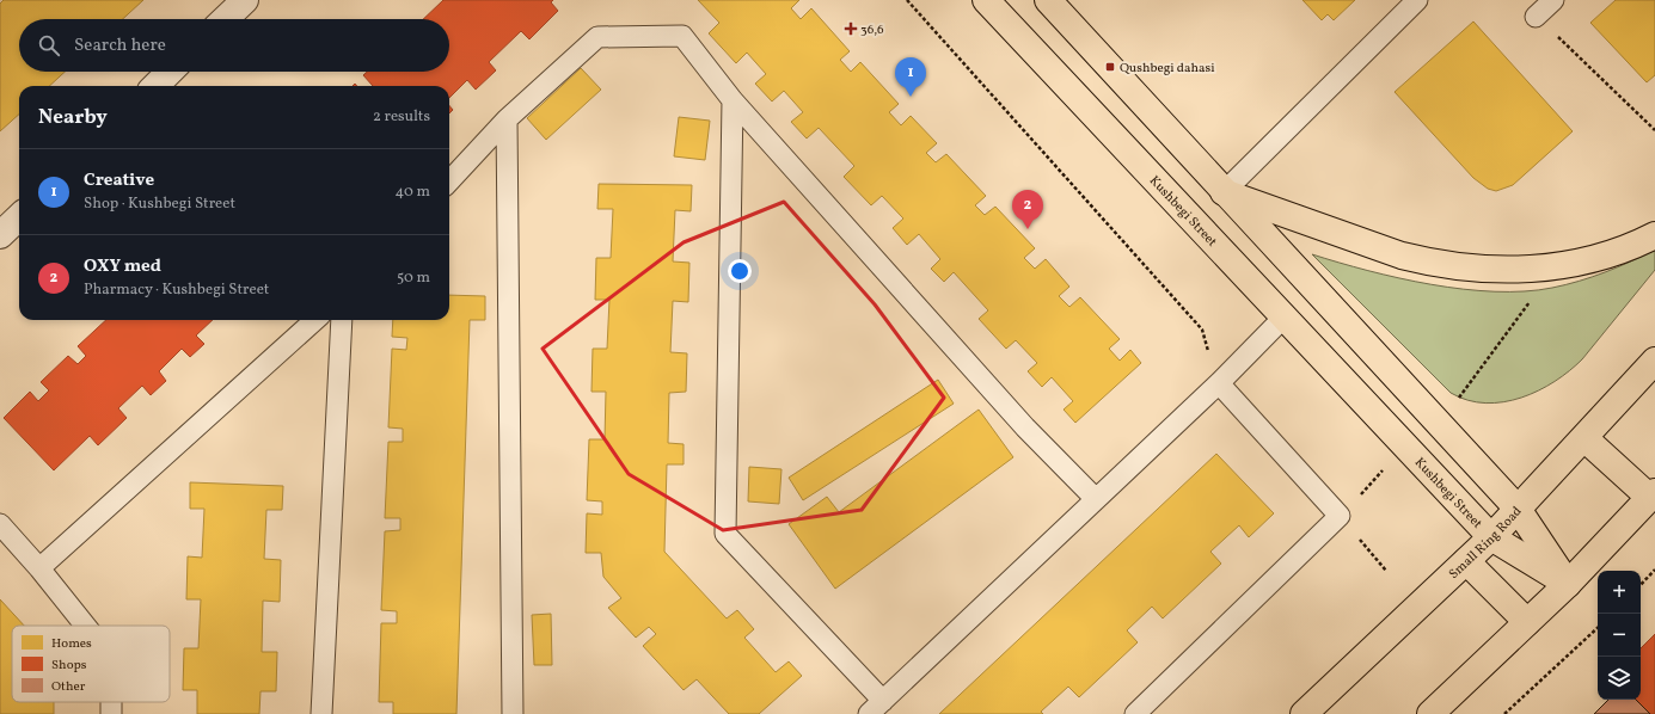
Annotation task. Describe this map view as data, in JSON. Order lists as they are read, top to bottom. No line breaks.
{"streets":{"main road":["Kushbegi Street","Small Ring Road"]},"crossings":[["Kushbegi Street","Small Ring Road"]],"places":{"health":["36,6"],"transit":["Qushbegi dahasi"]},"legend":["Homes","Shops","Other"],"page":{"search":"Search here","pins":["1","2"],"heading":["Nearby","2 results"],"list":[{"mark":"1","name":"Creative","note":"Shop · Kushbegi Street","value":"40 m"},{"mark":"2","name":"OXY med","note":"Pharmacy · Kushbegi Street","value":"50 m"}],"map_buttons":["+","−"]}}
